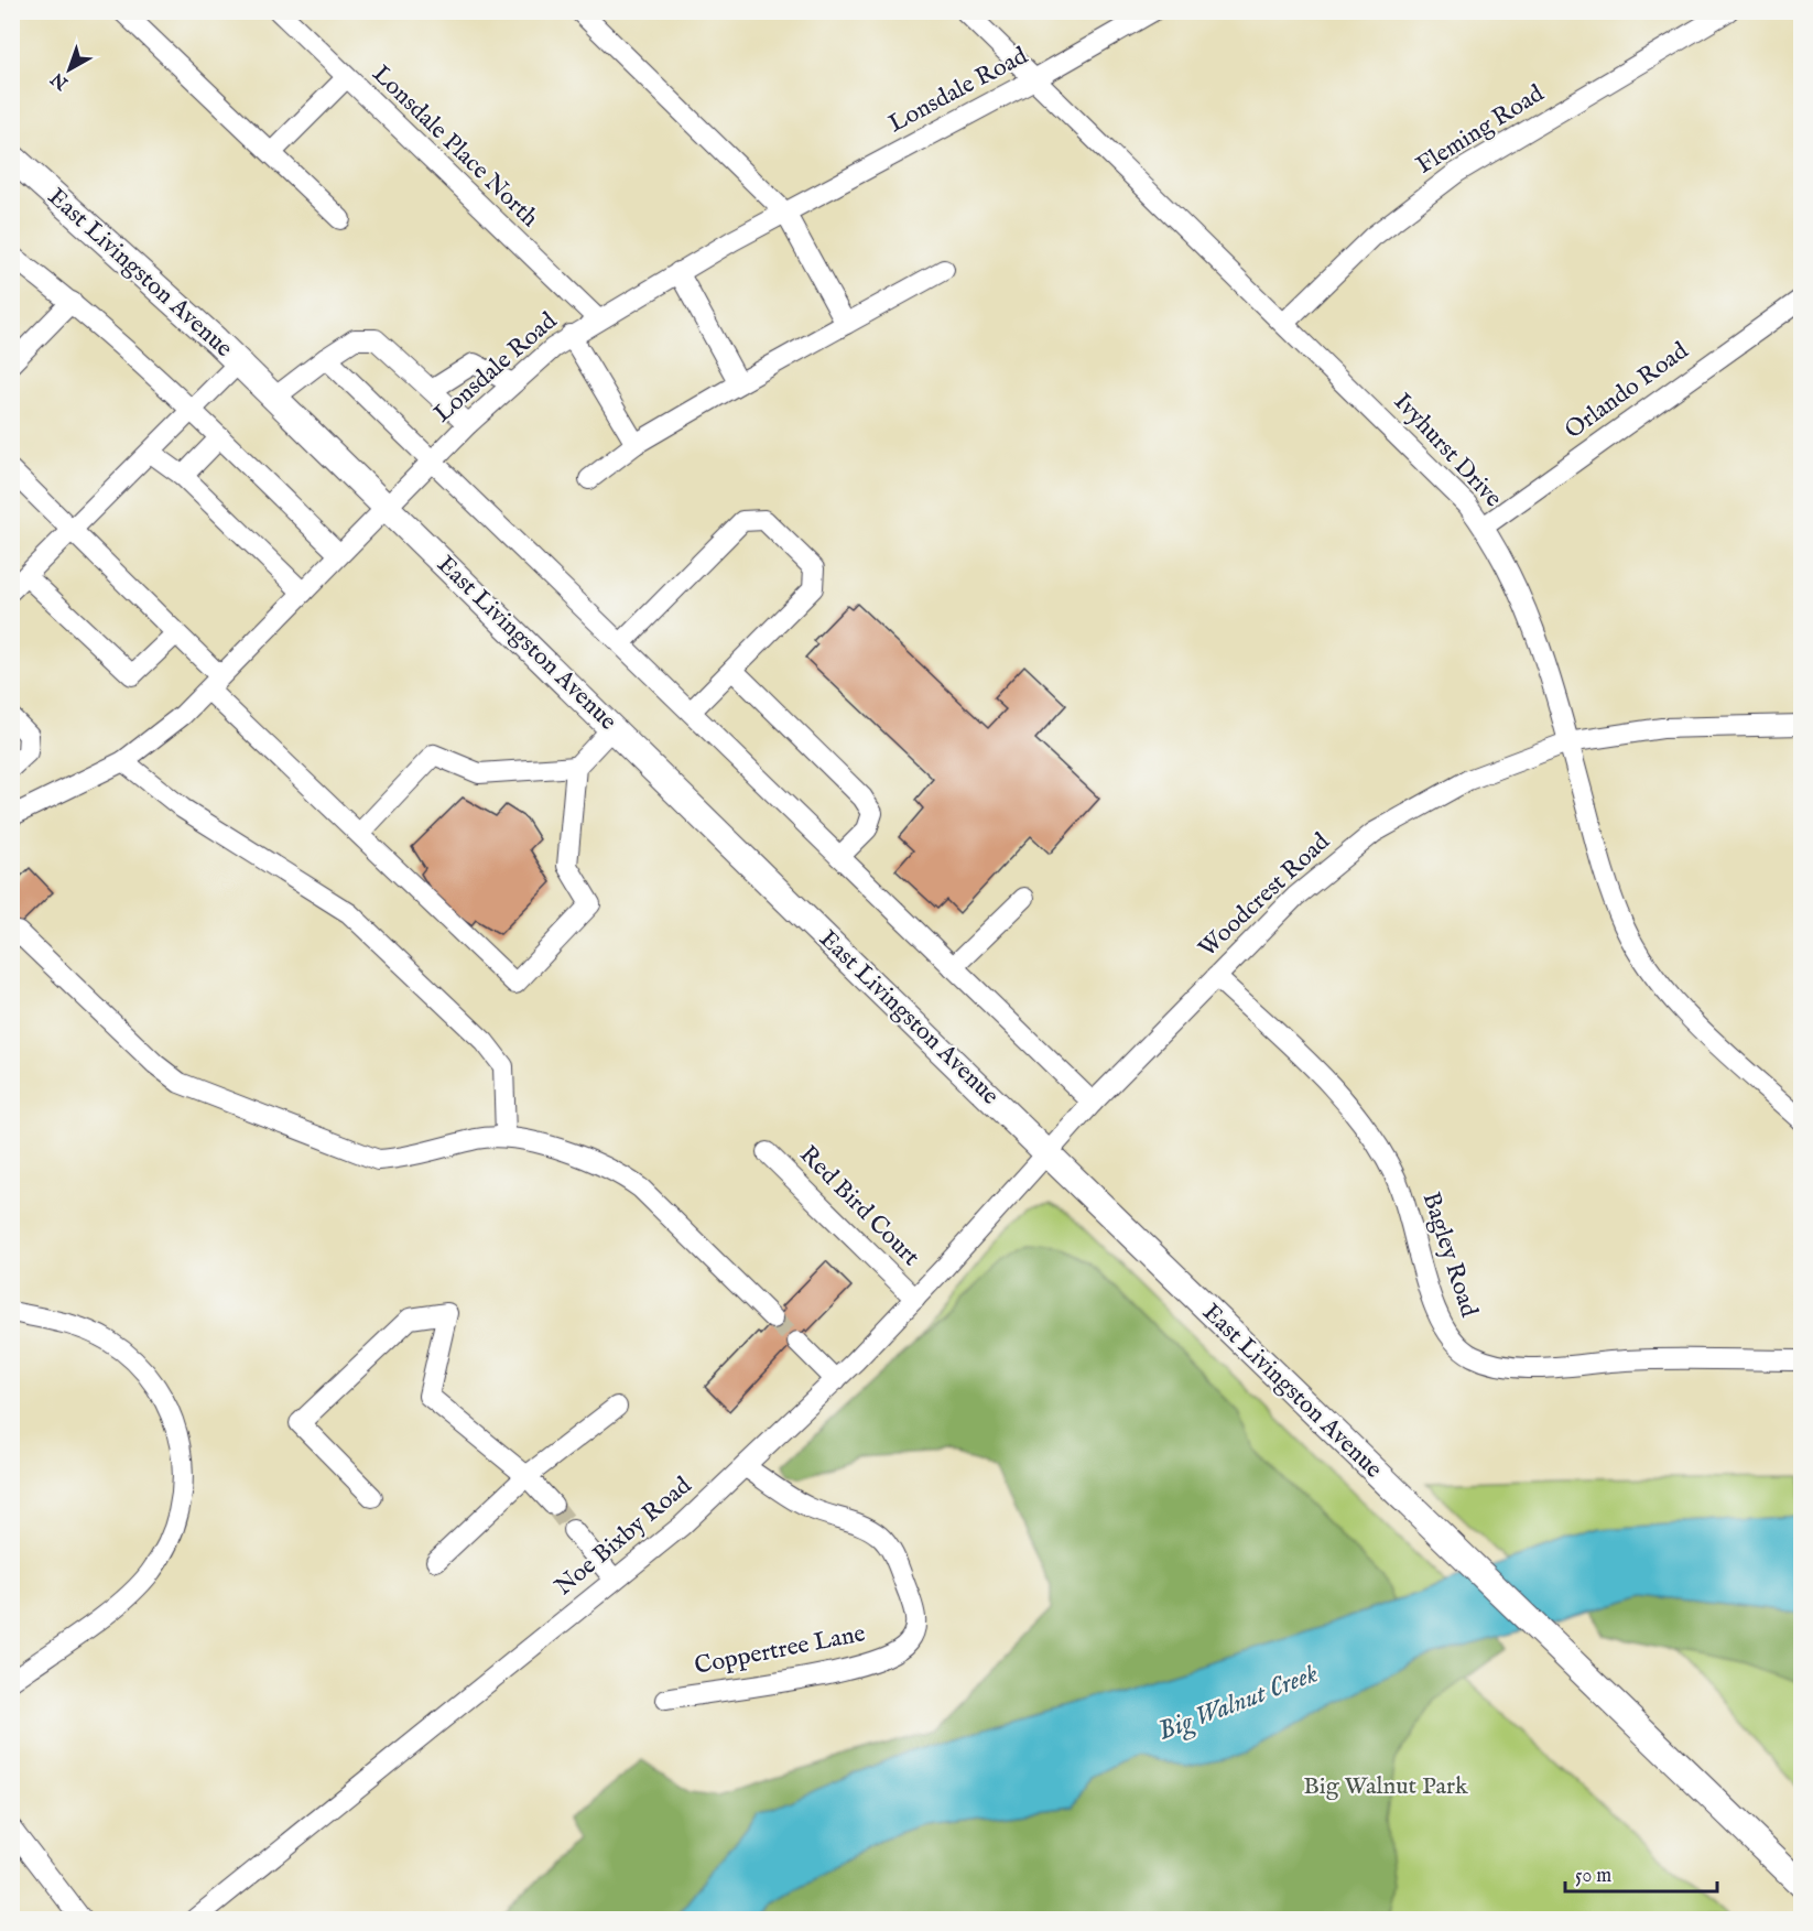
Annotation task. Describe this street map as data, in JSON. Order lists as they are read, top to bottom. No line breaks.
{"streets":{"main road":["East Livingston Avenue"],"street":["Lonsdale Road","Fleming Road","Lonsdale Place North","Orlando Road","Ivyhurst Drive","Woodcrest Road","Red Bird Court","Bagley Road","Noe Bixby Road","Coppertree Lane"]},"crossings":[["Lonsdale Road","Lonsdale Place North"],["Lonsdale Road","East Livingston Avenue"],["Lonsdale Road","Ivyhurst Drive"],["Fleming Road","Ivyhurst Drive"],["East Livingston Avenue","Woodcrest Road"],["East Livingston Avenue","Noe Bixby Road"],["Orlando Road","Ivyhurst Drive"],["Ivyhurst Drive","Woodcrest Road"],["Woodcrest Road","Bagley Road"],["Woodcrest Road","Noe Bixby Road"],["Red Bird Court","Noe Bixby Road"],["Noe Bixby Road","Coppertree Lane"]],"water":["Big Walnut Creek"],"parks":["Big Walnut Park"],"scale_bar":"50 m","north":"bottom left"}
